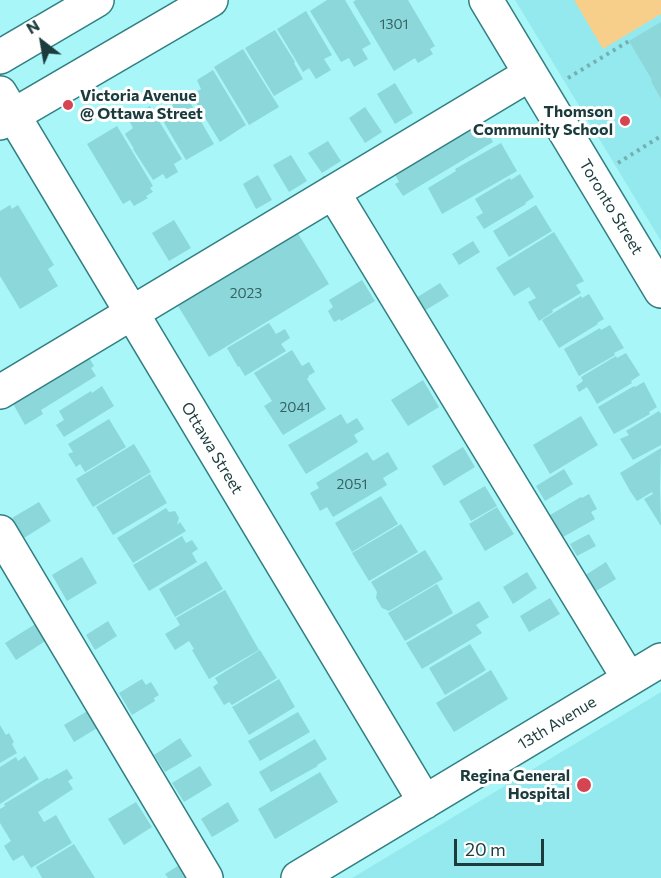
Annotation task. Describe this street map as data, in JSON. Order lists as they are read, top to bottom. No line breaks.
{"streets":{"street":["Toronto Street","Ottawa Street","13th Avenue"]},"crossings":[["Ottawa Street","13th Avenue"]],"places":["Victoria Avenue @ Ottawa Street","Thomson Community School","Regina General Hospital"],"house_numbers":["1301","2023","2041","2051"],"scale_bar":"20 m","north":"top left"}
